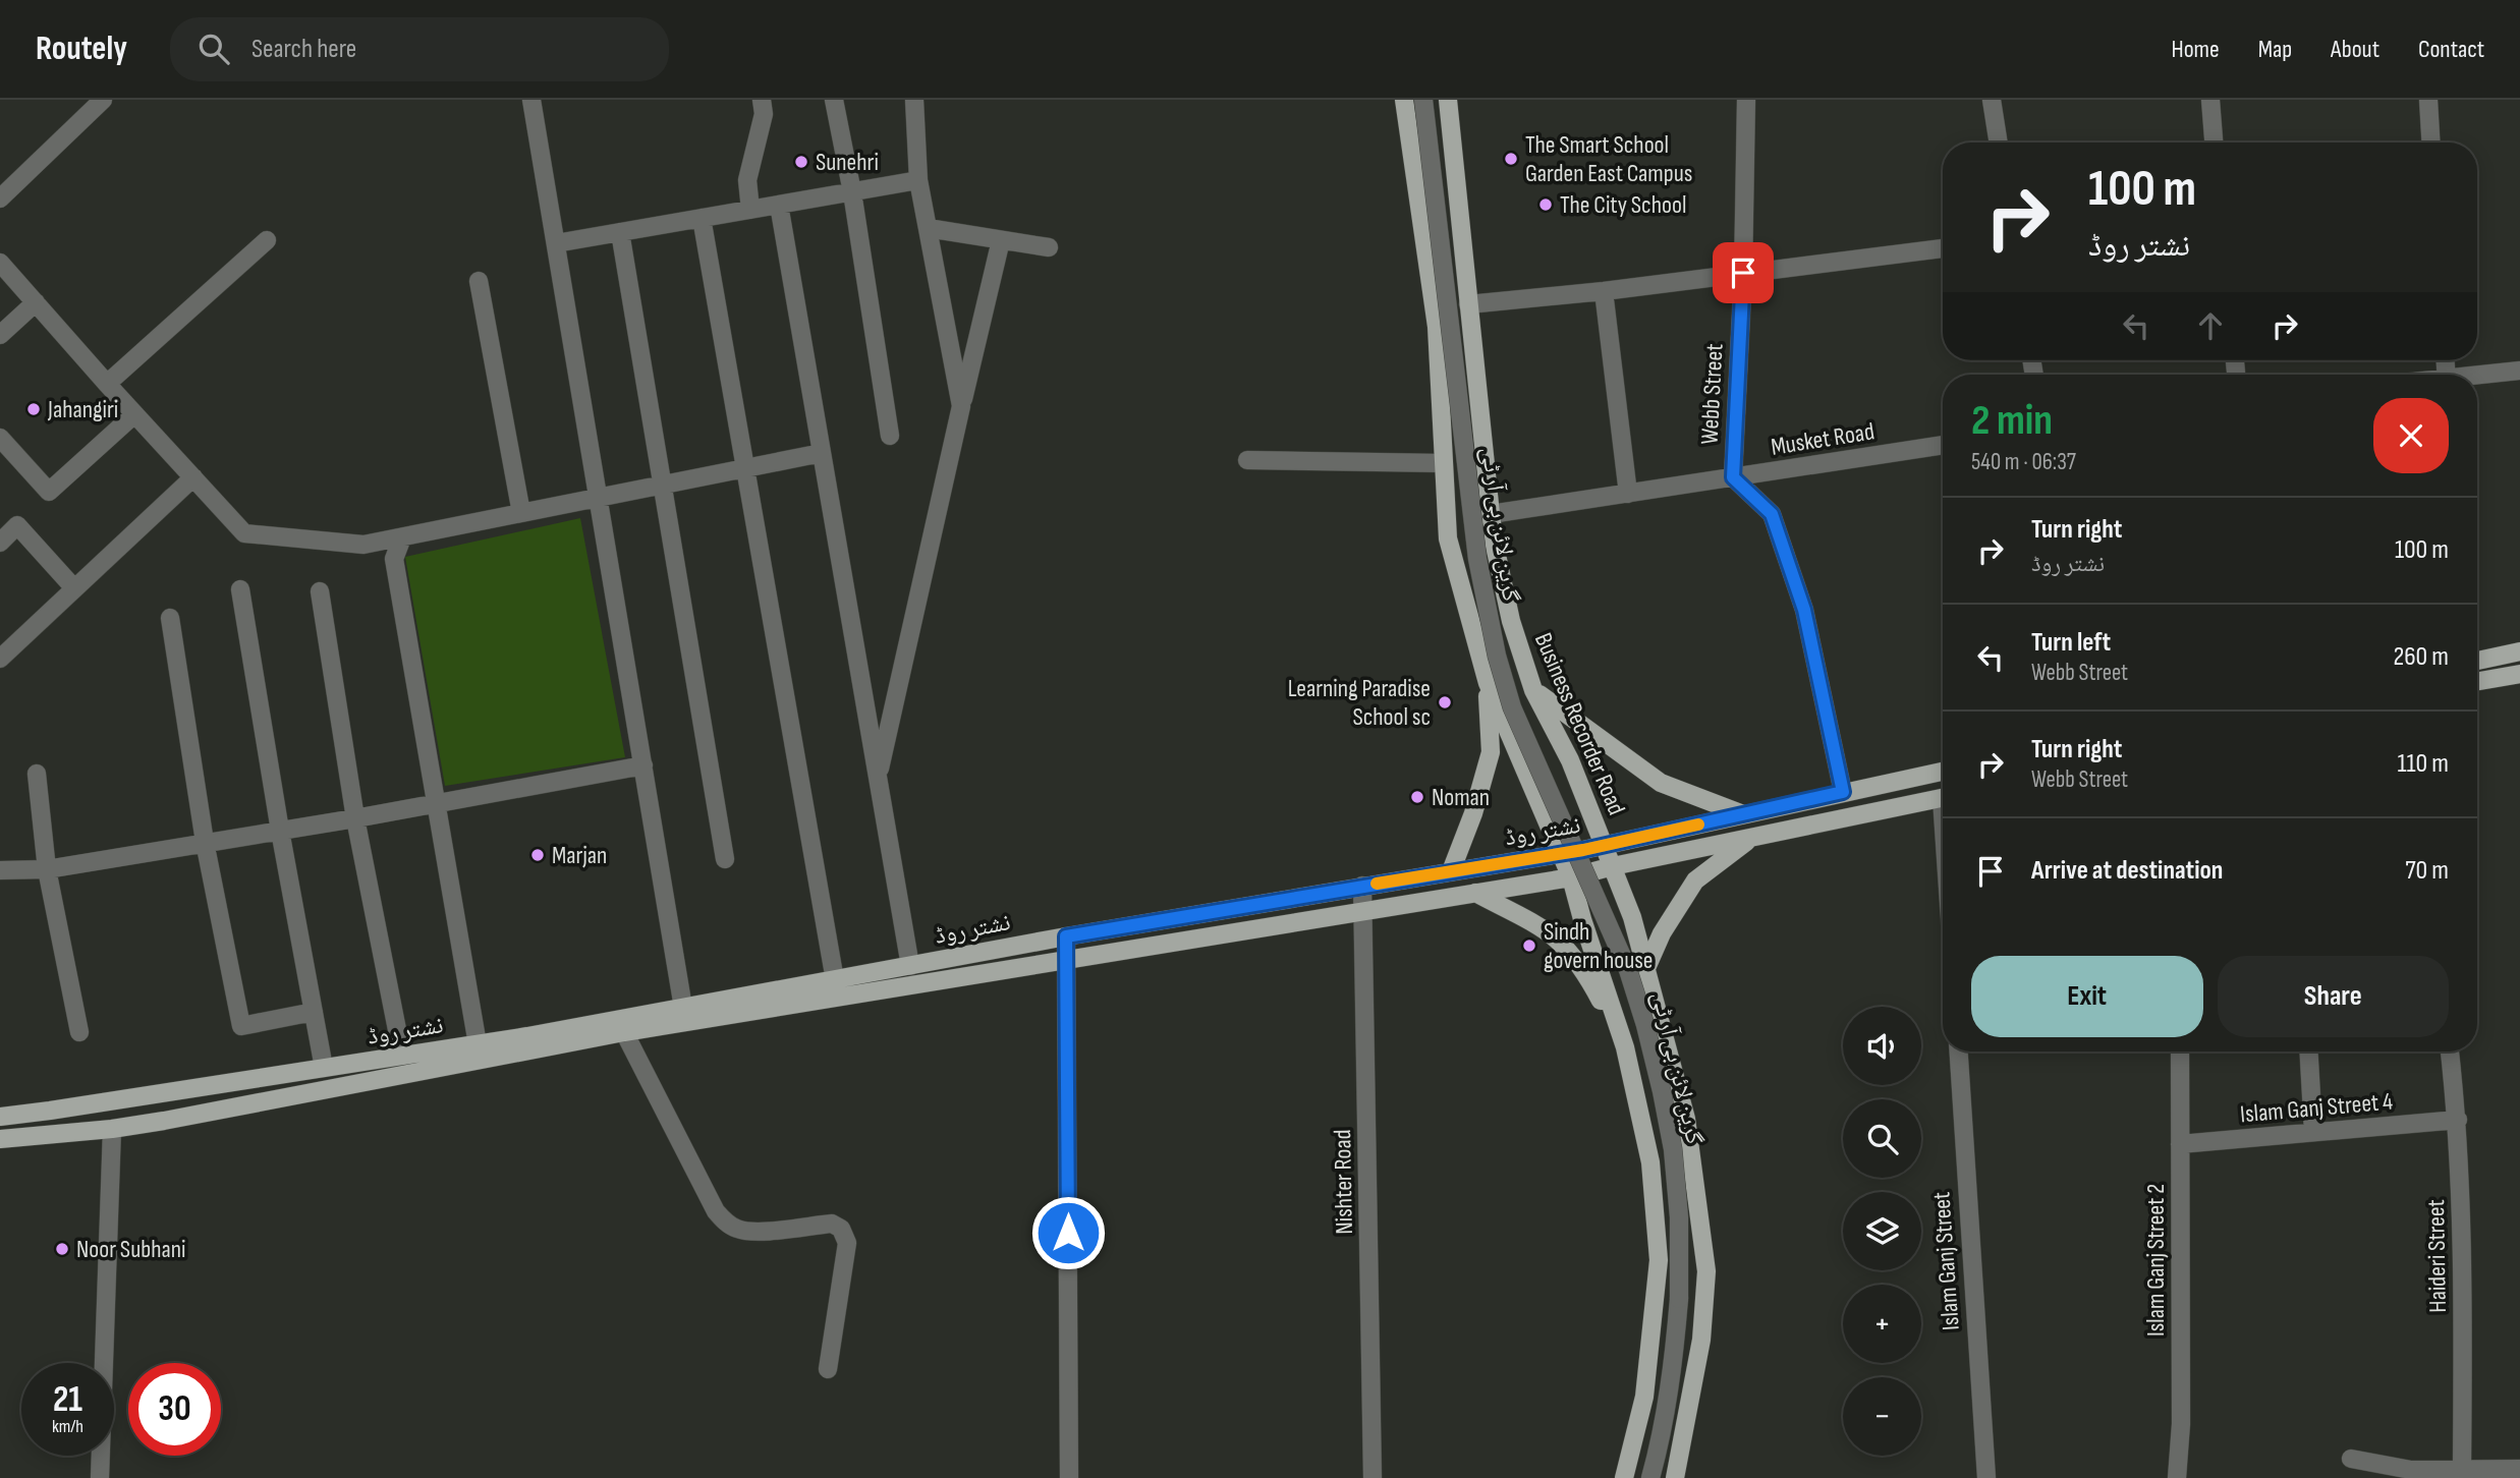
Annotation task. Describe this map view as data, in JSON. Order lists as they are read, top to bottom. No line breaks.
{"streets":{"main road":["Business Recorder Road","نشتر روڈ"],"street":["Webb Street","Musket Road","گرین لائن بی آر ٹی","Islam Ganj Street 4","Nishter Road","Haideri Street","Islam Ganj Street 2","Islam Ganj Street"]},"crossings":[["Webb Street","Musket Road"],["Webb Street","نشتر روڈ"],["Musket Road","Business Recorder Road"],["Business Recorder Road","نشتر روڈ"],["نشتر روڈ","Nishter Road"],["Islam Ganj Street 4","Haideri Street"],["Islam Ganj Street 4","Islam Ganj Street 2"]],"places":["The Smart School Garden East Campus","Sunehri","The City School","Jahangiri","Learning Paradise School sc","Noman","Marjan","Sindh govern house","Noor Subhani"],"page":{"header":"Routely","search":"Search here","nav":["Home","Map","About","Contact"],"turn":["100 m","نشتر روڈ"],"heading":["2 min","540 m · 06:37"],"list":[{"name":"Turn right","note":"نشتر روڈ","value":"100 m"},{"name":"Turn left","note":"Webb Street","value":"260 m"},{"name":"Turn right","note":"Webb Street","value":"110 m"},{"name":"Arrive at destination","value":"70 m"}],"buttons":["Exit","Share"],"map_buttons":["+","−"],"speed":"21 km/h","limit":"30"}}
